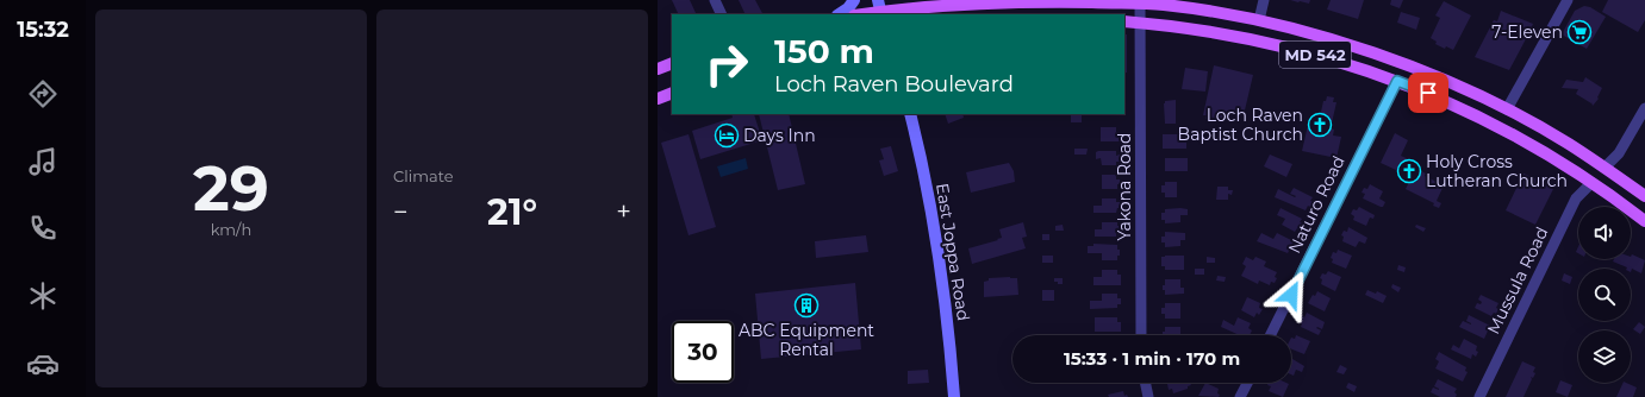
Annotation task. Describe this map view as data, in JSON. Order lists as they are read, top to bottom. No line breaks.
{"streets":{"main road":["MD 542","East Joppa Road"],"street":["Yakona Road","Naturo Road","Mussula Road"]},"crossings":[["MD 542","Yakona Road"],["MD 542","Naturo Road"],["MD 542","Mussula Road"]],"places":{"supermarket":["7-Eleven"],"church":["Loch Raven Baptist Church","Holy Cross Lutheran Church"],"hotel":["Days Inn"],"building":["ABC Equipment Rental"]},"page":{"tabs":"15:32","tile":[["29","km/h"],"Climate"],"turn":["150 m","Loch Raven Boulevard"],"heat":["−","21°","+"],"limit":"30","trip":"15:33 · 1 min · 170 m"}}
